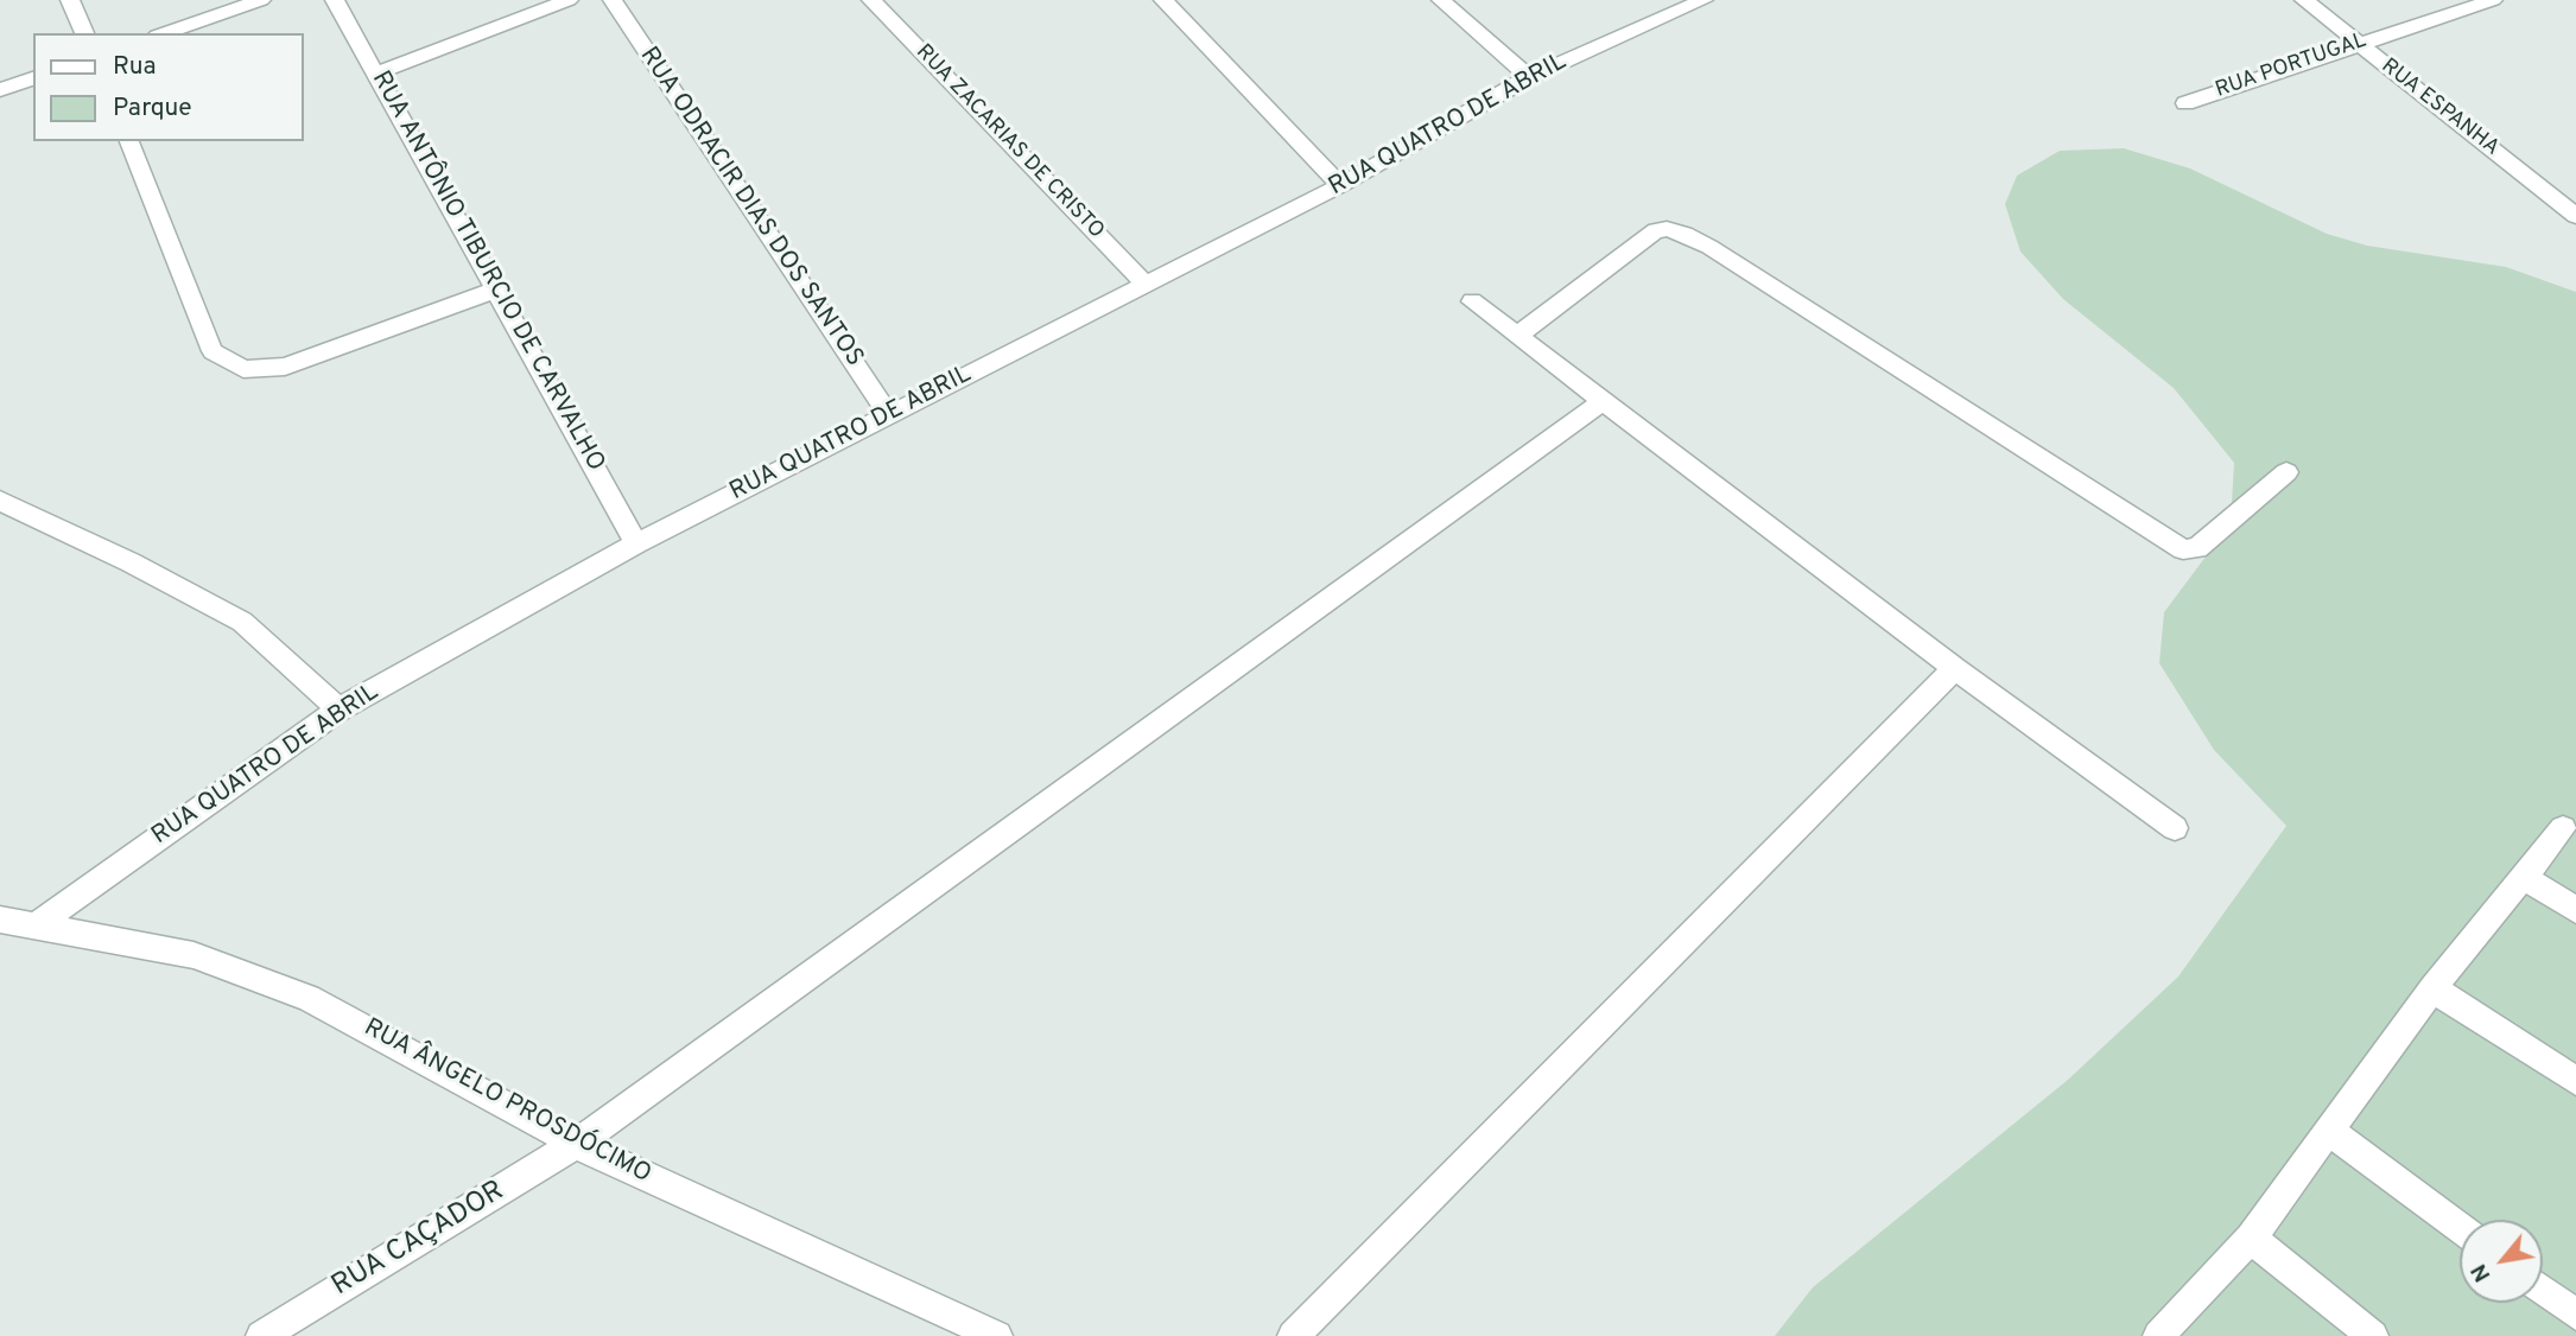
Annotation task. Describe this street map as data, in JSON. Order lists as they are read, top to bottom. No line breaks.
{"streets":{"street":["RUA PORTUGAL","RUA ESPANHA","RUA QUATRO DE ABRIL","RUA ZACARIAS DE CRISTO","RUA ODRACIR DIAS DOS SANTOS","RUA ANTÔNIO TIBURCIO DE CARVALHO","RUA ÂNGELO PROSDÓCIMO","RUA CAÇADOR"]},"crossings":[["RUA PORTUGAL","RUA ESPANHA"],["RUA QUATRO DE ABRIL","RUA ZACARIAS DE CRISTO"],["RUA QUATRO DE ABRIL","RUA ODRACIR DIAS DOS SANTOS"],["RUA QUATRO DE ABRIL","RUA ANTÔNIO TIBURCIO DE CARVALHO"],["RUA QUATRO DE ABRIL","RUA ÂNGELO PROSDÓCIMO"],["RUA ÂNGELO PROSDÓCIMO","RUA CAÇADOR"]],"legend":["Rua","Parque"],"north":"bottom left"}
